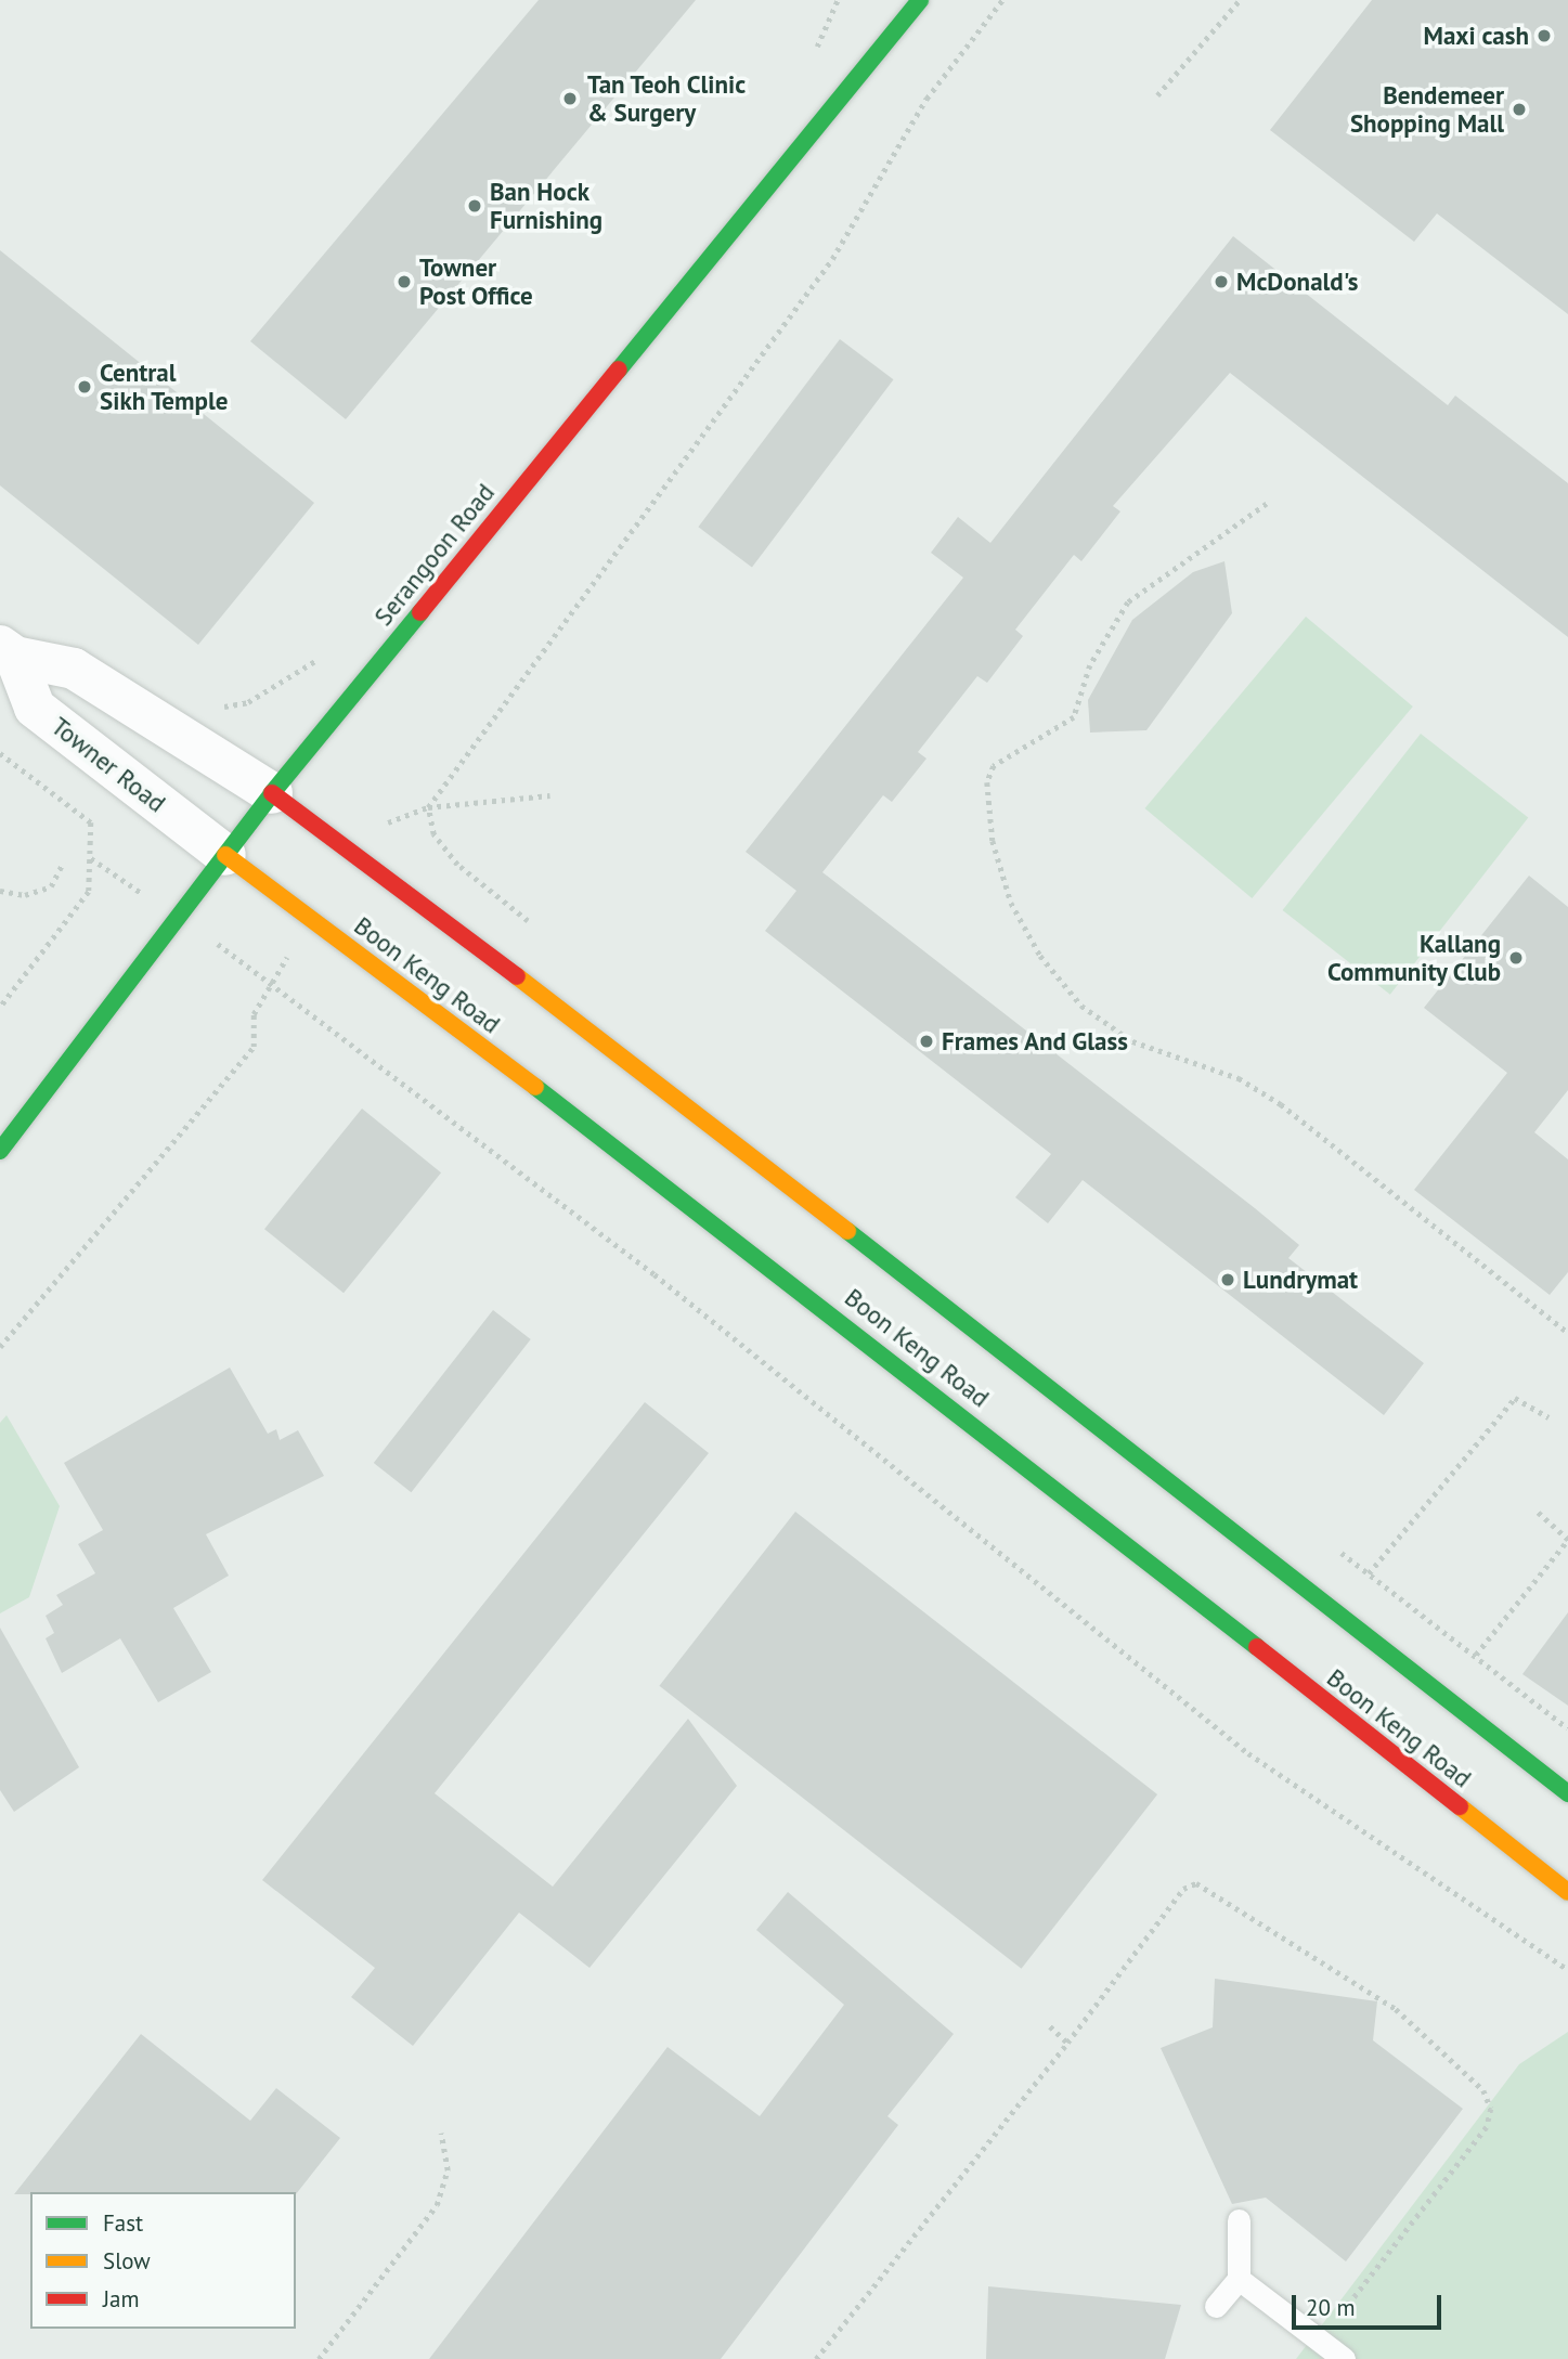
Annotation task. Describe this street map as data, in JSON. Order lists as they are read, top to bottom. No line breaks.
{"streets":{"main road":["Serangoon Road","Boon Keng Road"],"street":["Towner Road"]},"crossings":[["Serangoon Road","Towner Road"],["Serangoon Road","Boon Keng Road"],["Towner Road","Boon Keng Road"]],"places":["Maxi cash","Tan Teoh Clinic & Surgery","Bendemeer Shopping Mall","Ban Hock Furnishing","Towner Post Office","McDonald's","Central Sikh Temple","Kallang Community Club","Frames And Glass","Lundrymat"],"legend":["Fast","Slow","Jam"],"scale_bar":"20 m"}
